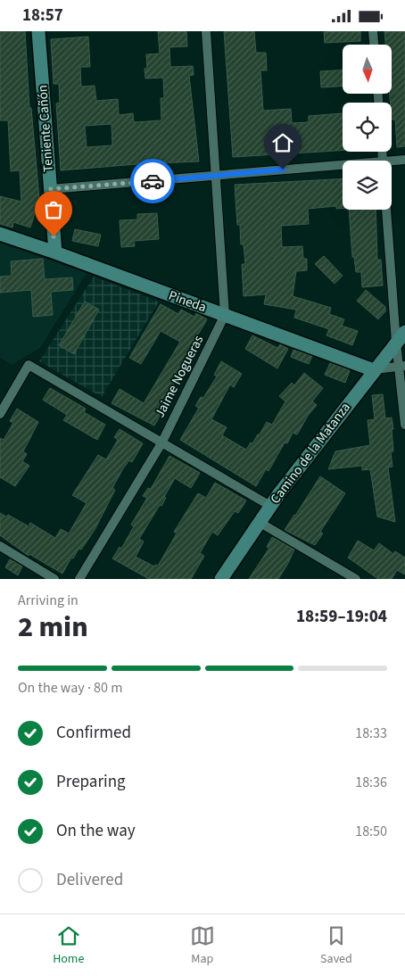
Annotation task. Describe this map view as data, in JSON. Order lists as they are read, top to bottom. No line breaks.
{"streets":{"street":["Teniente Cañón","Pineda","Jaime Nogueras","Camino de la Matanza"]},"crossings":[["Teniente Cañón","Pineda"],["Pineda","Jaime Nogueras"],["Pineda","Camino de la Matanza"]],"north":"bottom","page":{"status":"18:57","heading":["2 min","Arriving in","18:59–19:04"],"bar":"On the way · 80 m","list":[["Confirmed","18:33"],["Preparing","18:36"],["On the way","18:50"],"Delivered"],"tabs":["Home","Map","Saved"]}}
